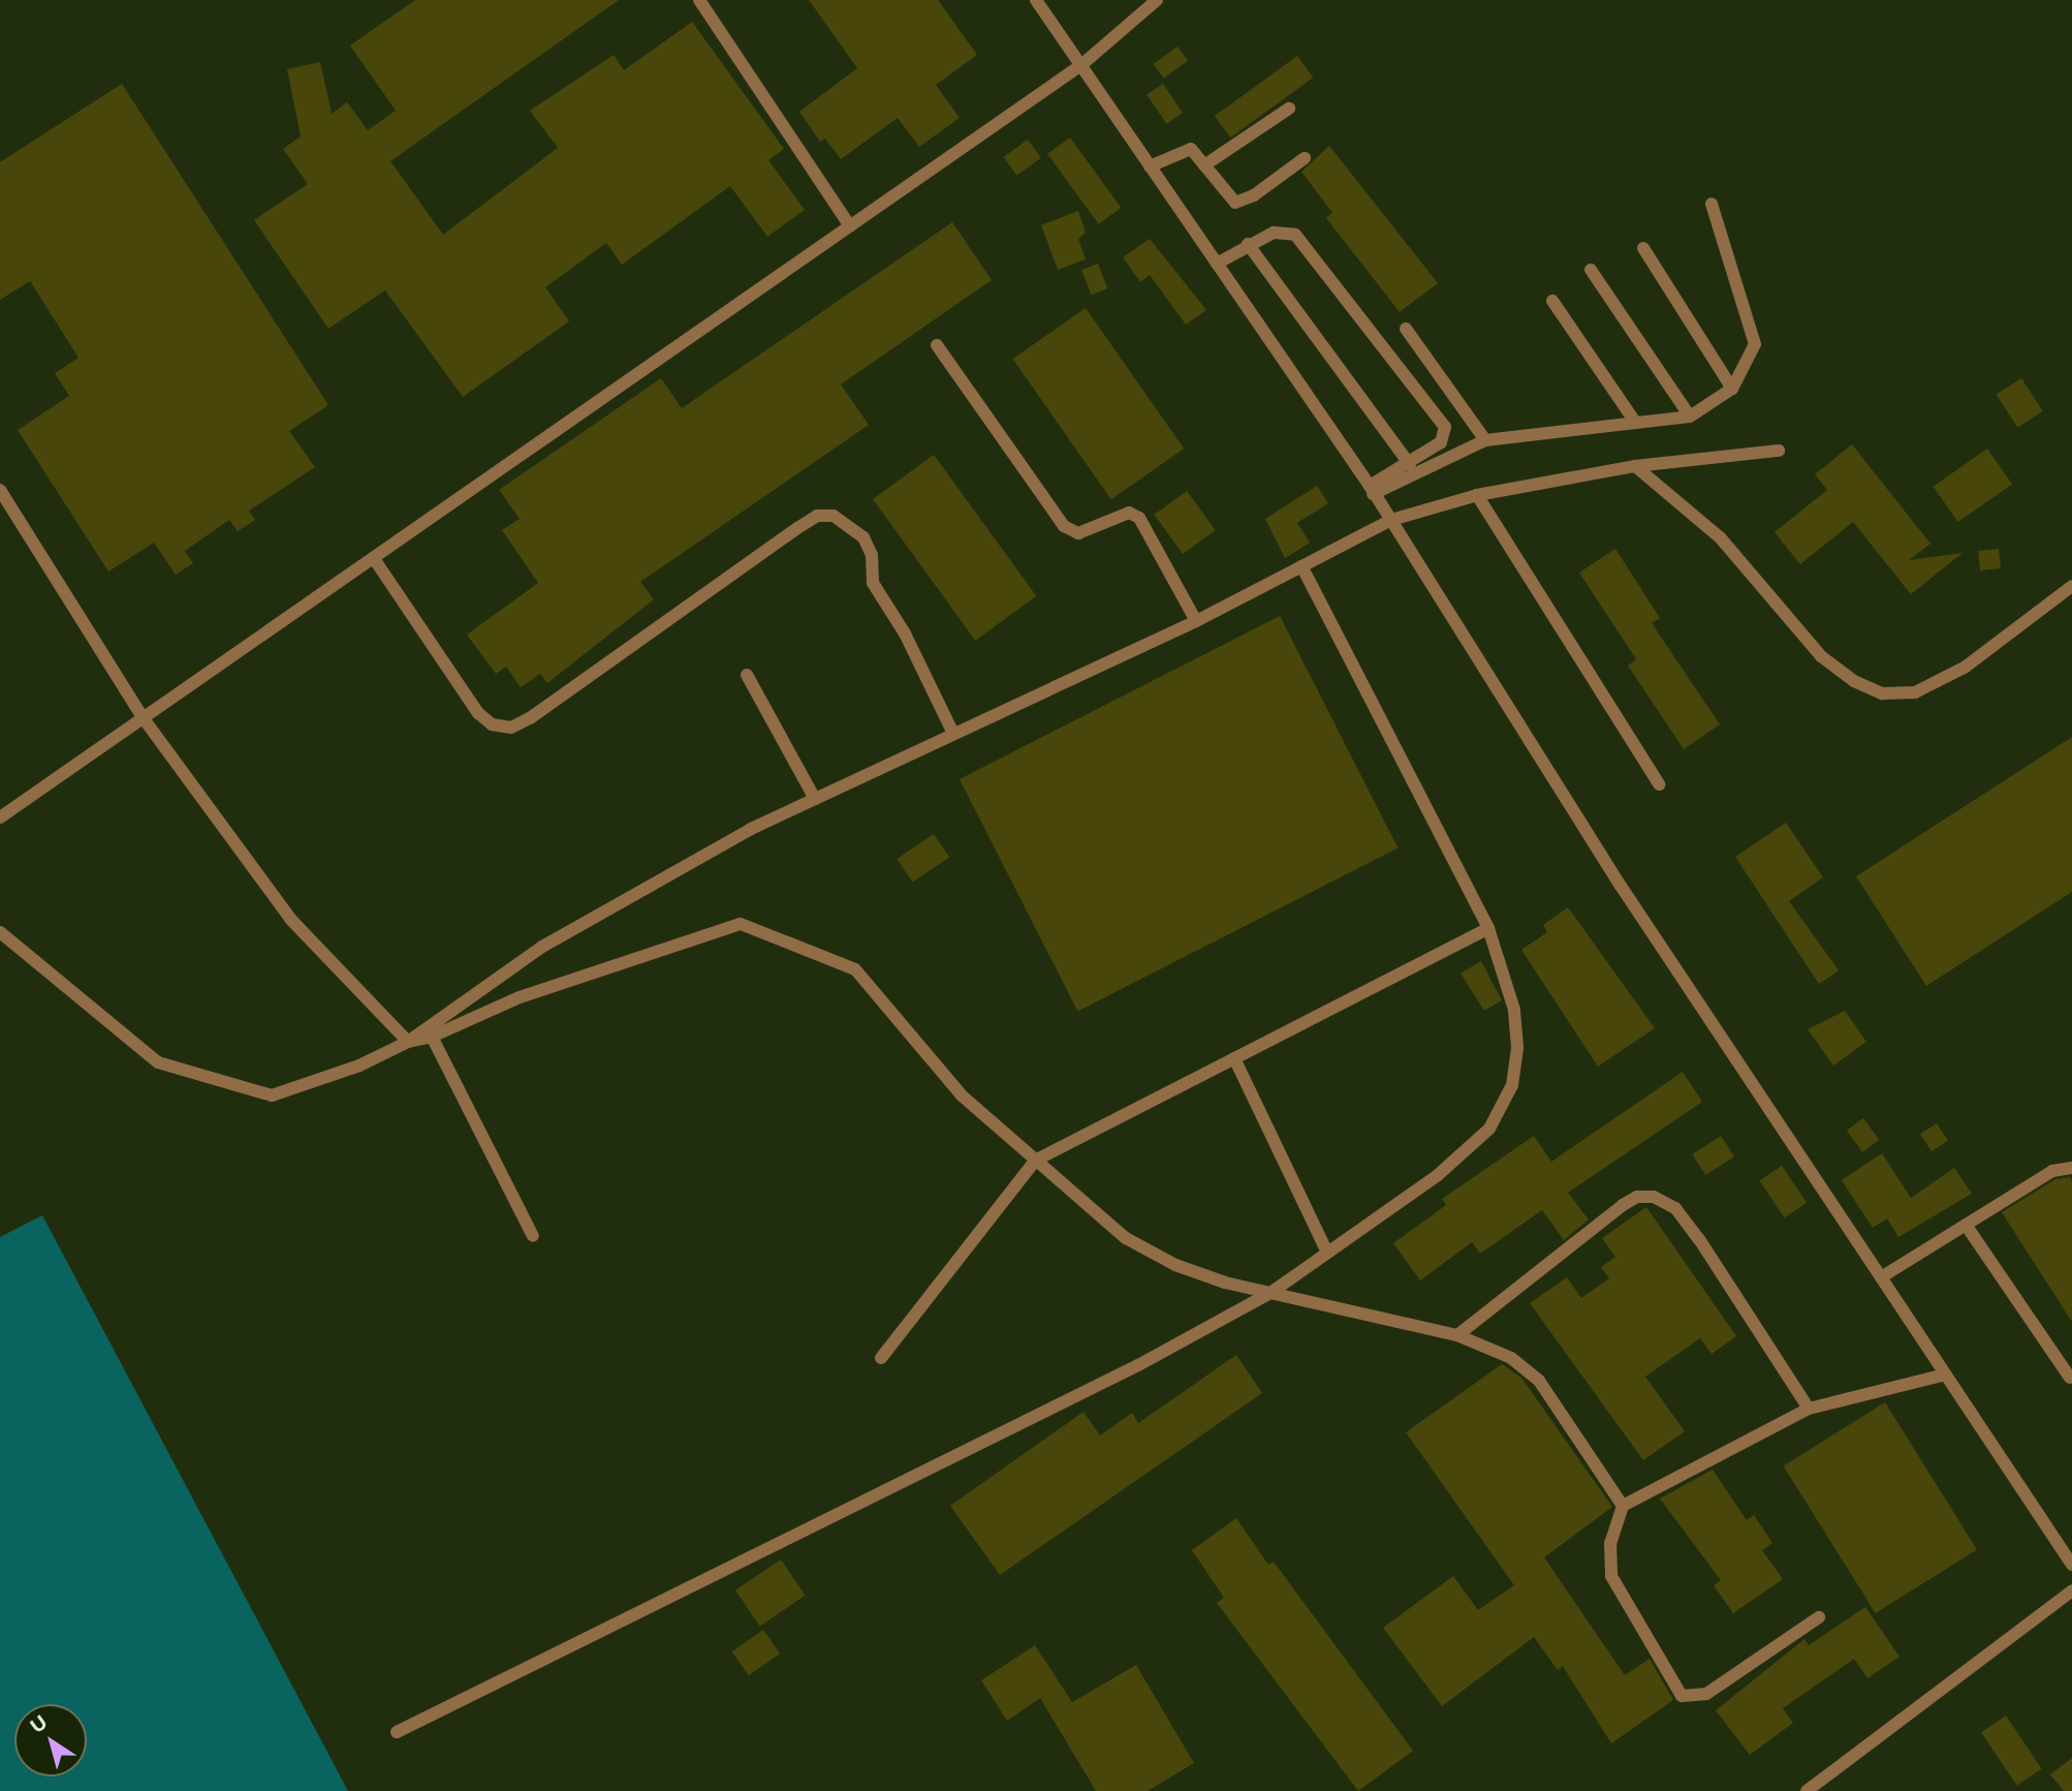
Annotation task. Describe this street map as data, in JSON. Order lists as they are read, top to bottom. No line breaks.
{"north":"top left"}
